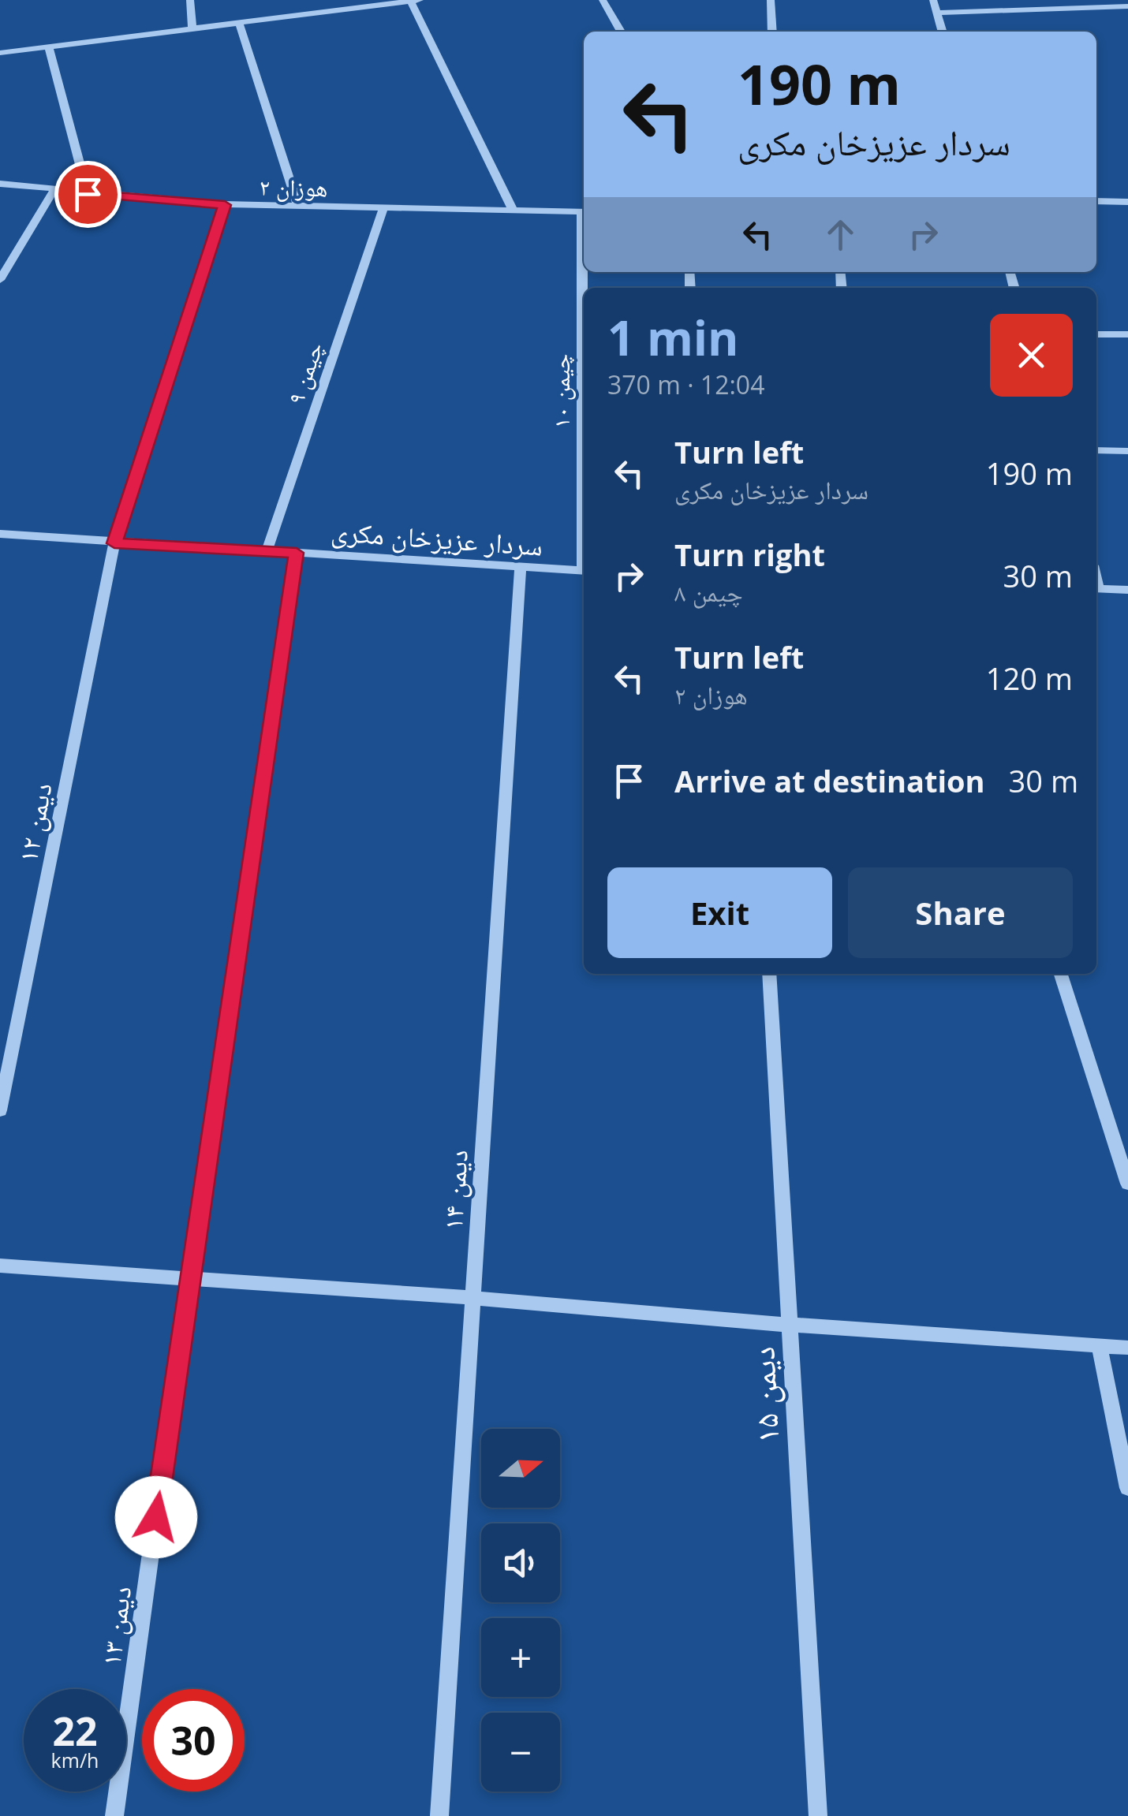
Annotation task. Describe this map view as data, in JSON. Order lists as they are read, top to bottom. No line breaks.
{"streets":{"street":["هوزان ۲","چیمن ۹","سردار عزیزخان مکری","دیمن ۱۲","دیمن ۱۴","دیمن ۱۵","دیمن ۱۳"]},"crossings":[["هوزان ۲","چیمن ۹"],["هوزان ۲","دیمن ۱۲"],["چیمن ۹","سردار عزیزخان مکری"],["سردار عزیزخان مکری","دیمن ۱۲"],["سردار عزیزخان مکری","دیمن ۱۴"],["سردار عزیزخان مکری","دیمن ۱۳"]],"north":"right","page":{"turn":["190 m","سردار عزیزخان مکری"],"heading":["1 min","370 m · 12:04"],"list":[{"name":"Turn left","note":"سردار عزیزخان مکری","value":"190 m"},{"name":"Turn right","note":"چیمن ۸","value":"30 m"},{"name":"Turn left","note":"هوزان ۲","value":"120 m"},{"name":"Arrive at destination","value":"30 m"}],"buttons":["Exit","Share"],"map_buttons":["+","−"],"speed":"22 km/h","limit":"30"}}
